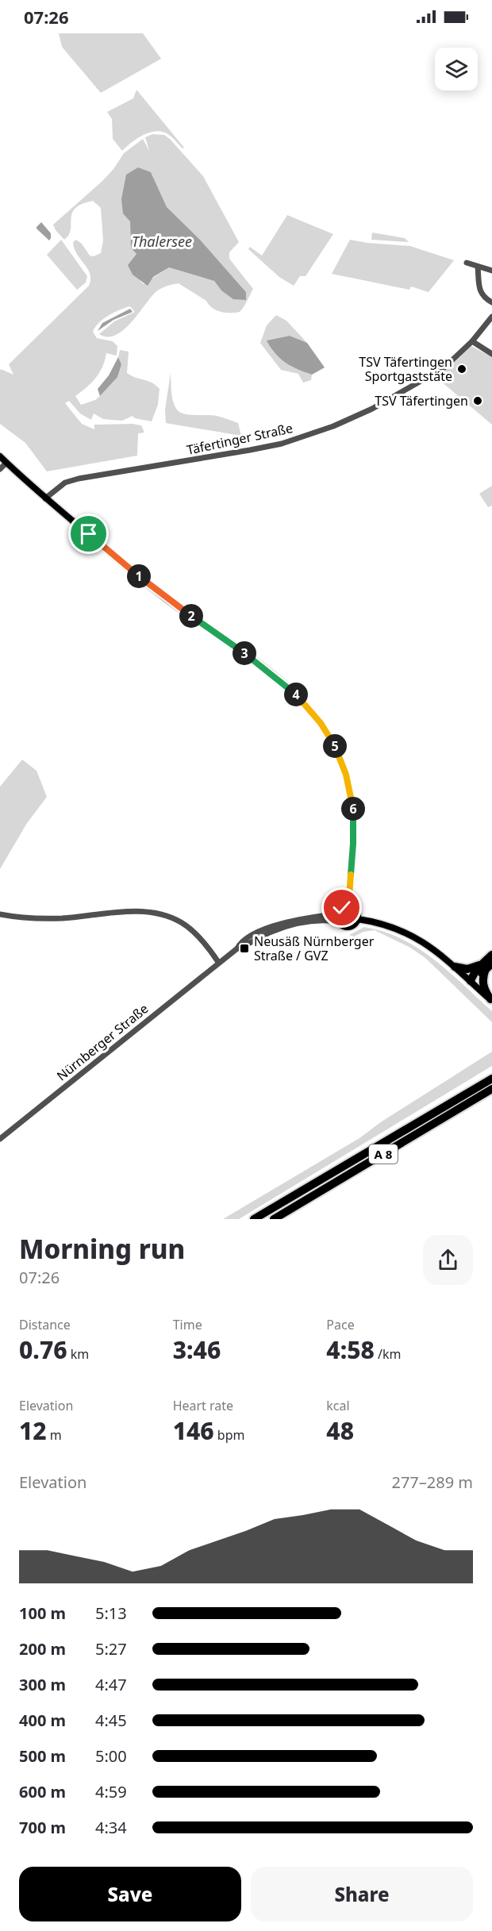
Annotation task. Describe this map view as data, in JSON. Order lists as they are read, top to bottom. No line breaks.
{"streets":{"highway":["A 8"],"street":["Täfertinger Straße","Nürnberger Straße"]},"water":["Thalersee"],"places":{"other":["TSV Täfertingen Sportgaststäte","TSV Täfertingen"],"transit":["Neusäß Nürnberger Straße / GVZ"]},"page":{"status":"07:26","pins":["1","2","3","4","5","6"],"heading":["Morning run","07:26"],"stats":[["Distance","0.76 km"],["Time","3:46"],["Pace","4:58 /km"],["Elevation","12 m"],["Heart rate","146 bpm"],["kcal","48"]],"chart":["Elevation","277–289 m"],"list":[{"name":"100 m","note":"5:13"},{"name":"200 m","note":"5:27"},{"name":"300 m","note":"4:47"},{"name":"400 m","note":"4:45"},{"name":"500 m","note":"5:00"},{"name":"600 m","note":"4:59"},{"name":"700 m","note":"4:34"}],"buttons":["Save","Share"]}}
